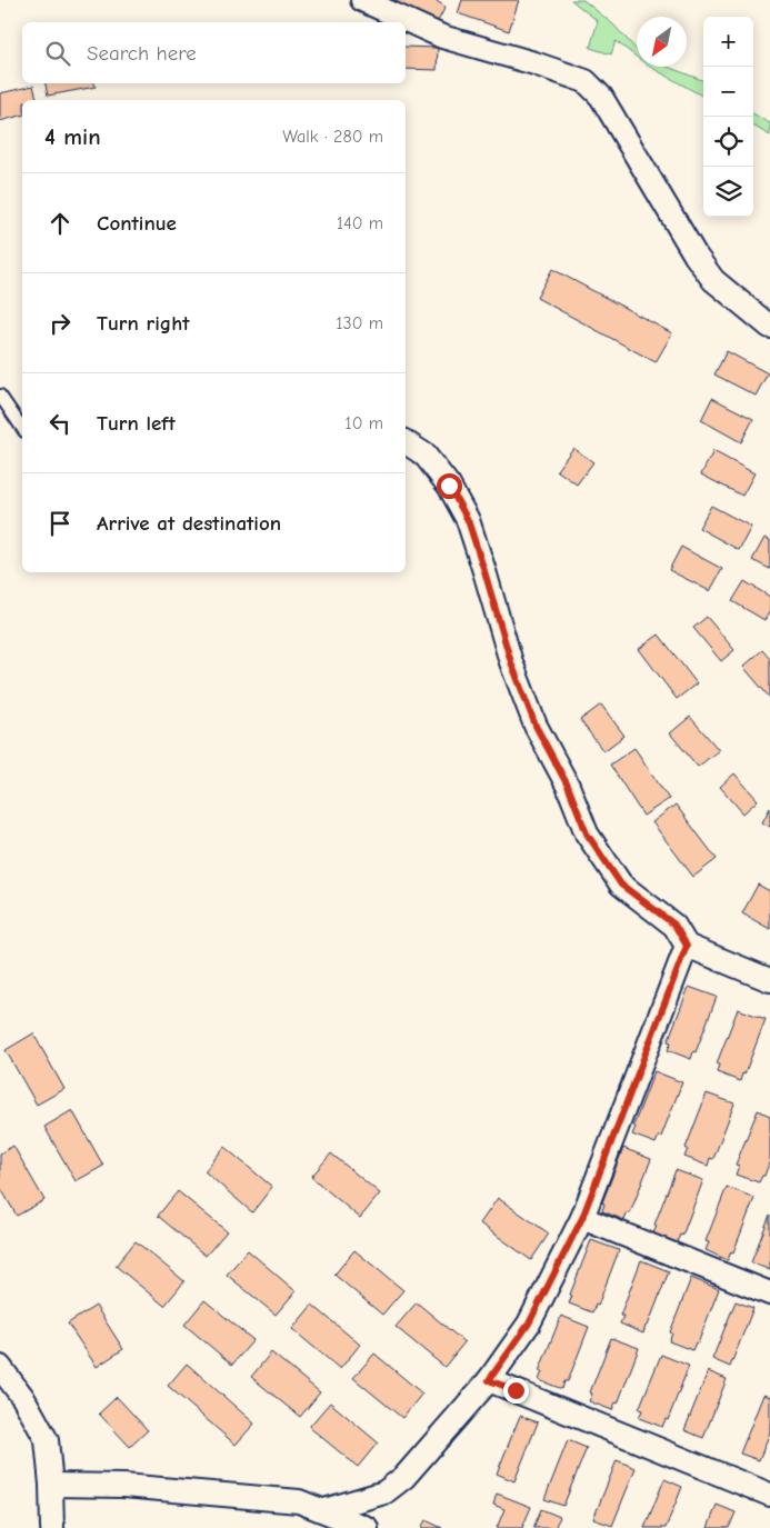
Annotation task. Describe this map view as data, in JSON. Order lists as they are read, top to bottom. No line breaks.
{"north":"bottom left","page":{"map_buttons":["+","−"],"search":"Search here","heading":["4 min","Walk · 280 m"],"list":[["Continue","140 m"],["Turn right","130 m"],["Turn left","10 m"],"Arrive at destination"]}}
